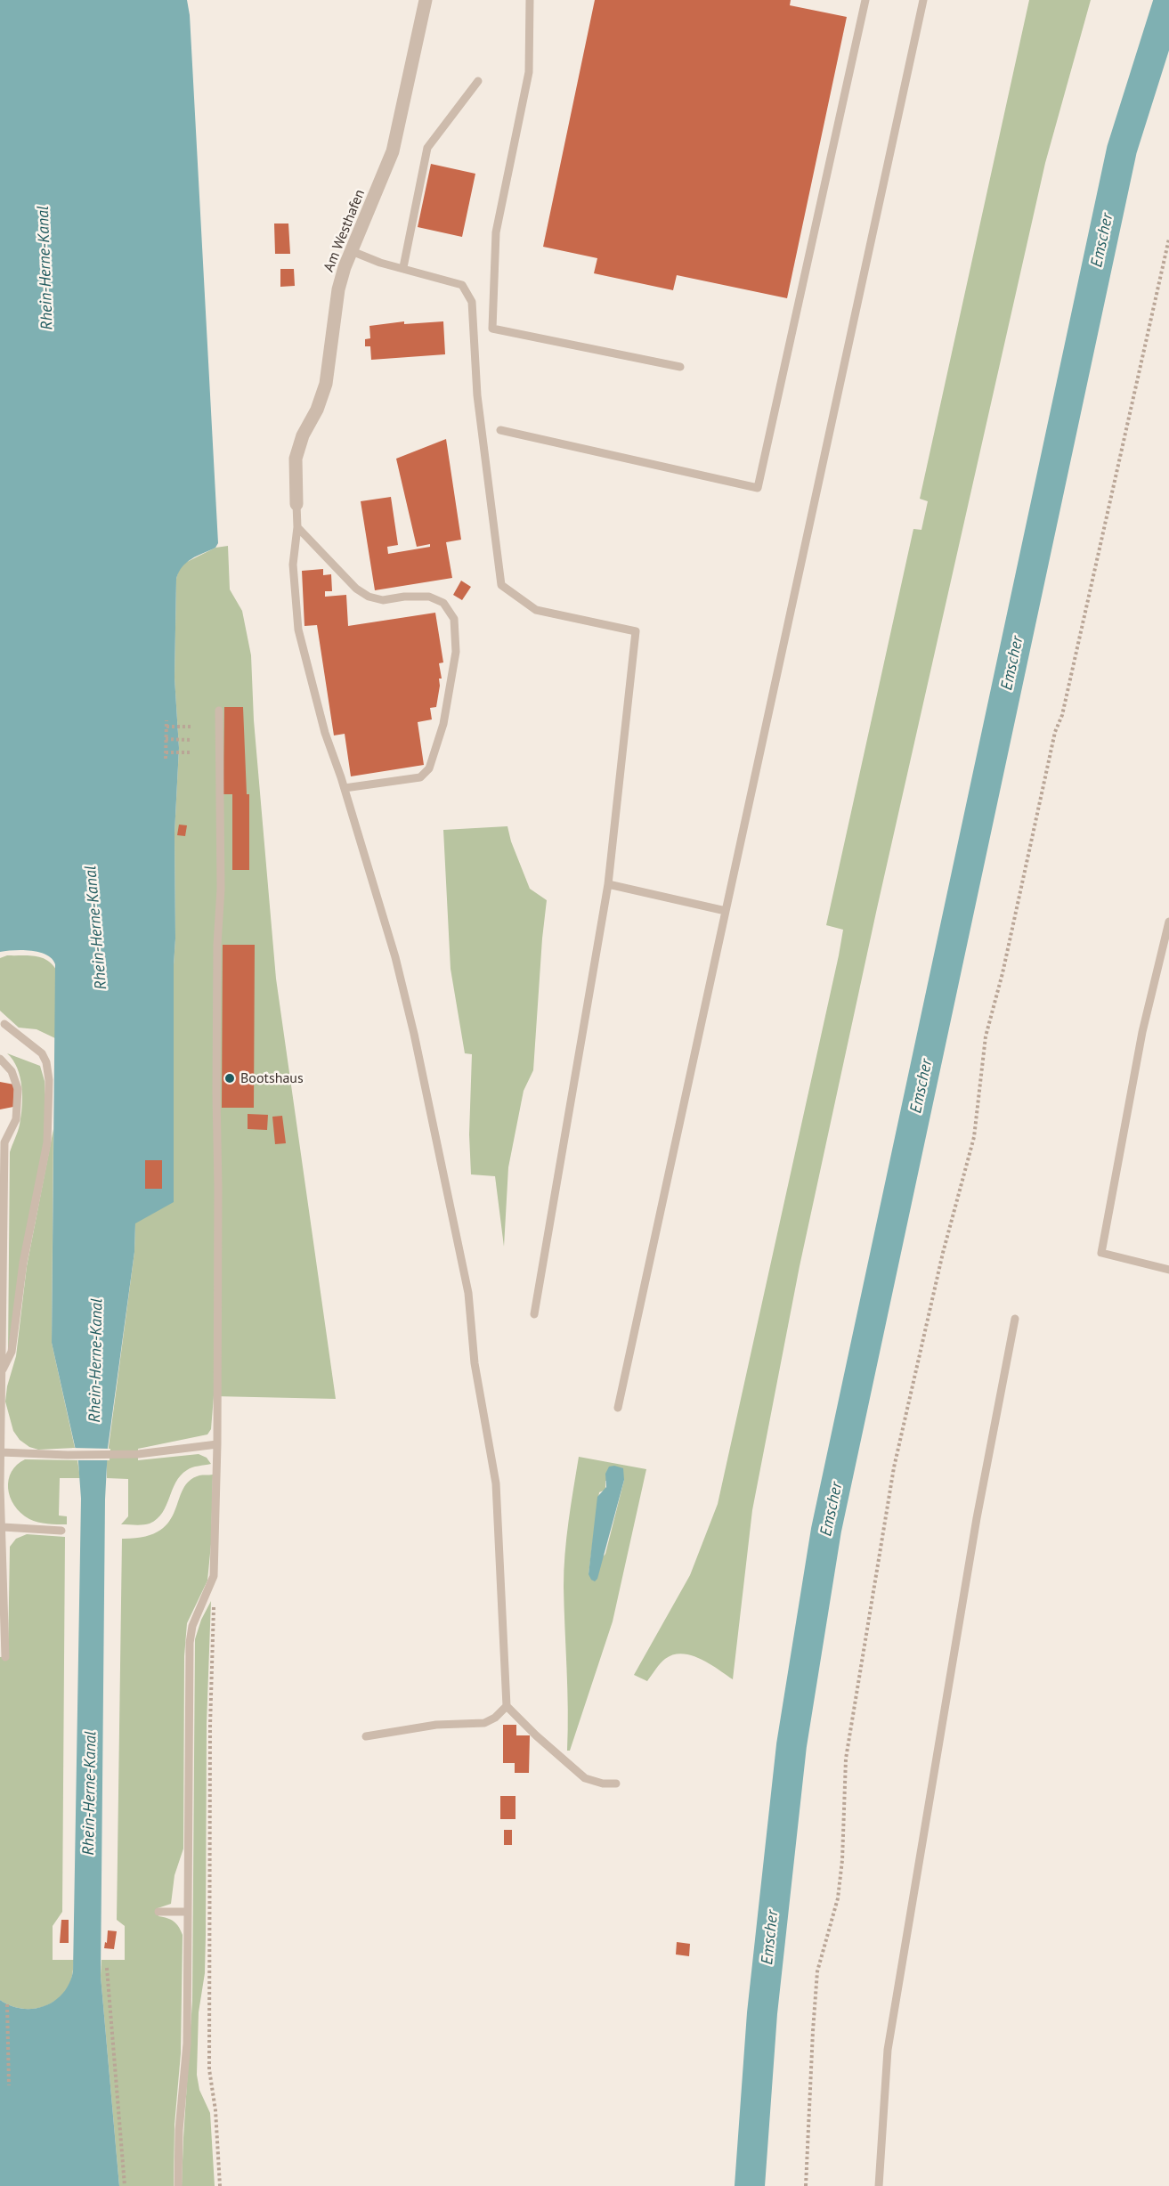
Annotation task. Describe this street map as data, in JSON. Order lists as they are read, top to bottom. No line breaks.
{"streets":{"street":["Am Westhafen"]},"water":["Emscher","Rhein-Herne-Kanal"],"places":["Bootshaus"]}
